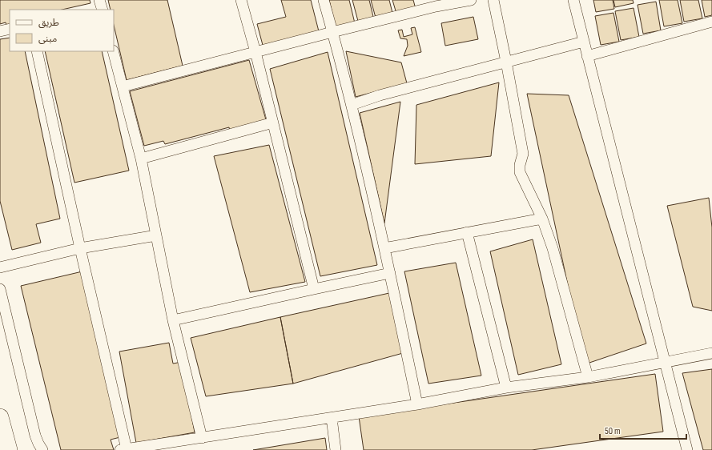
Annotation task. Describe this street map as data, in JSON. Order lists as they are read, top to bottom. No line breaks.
{"legend":["طريق","مبنى"],"scale_bar":"50 m"}
